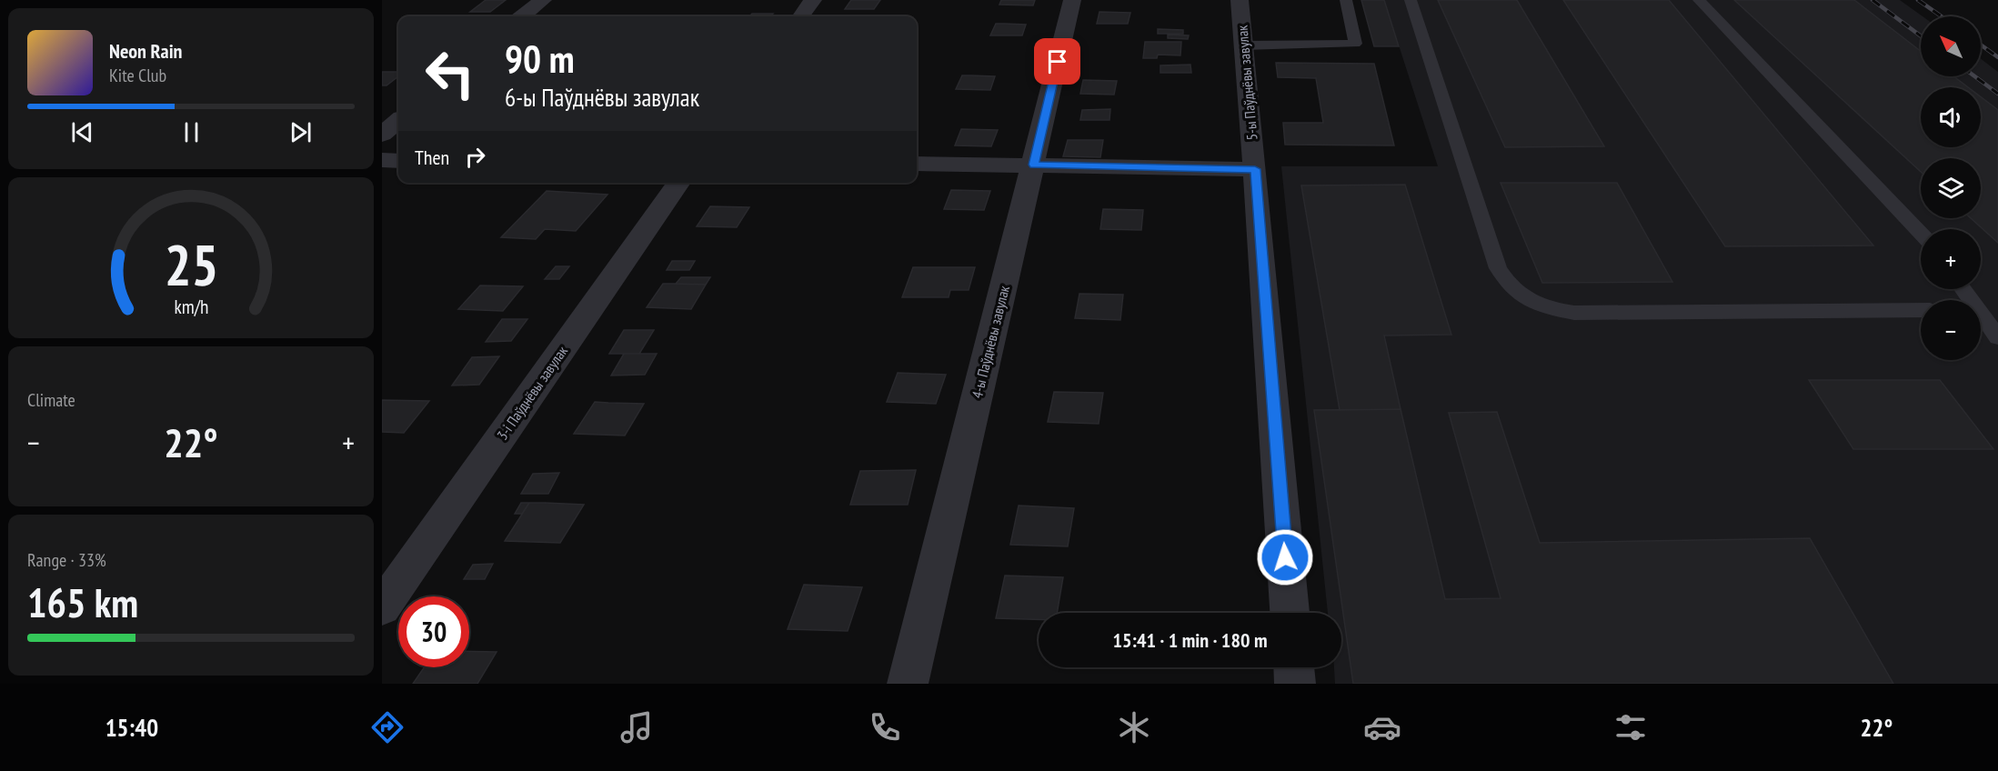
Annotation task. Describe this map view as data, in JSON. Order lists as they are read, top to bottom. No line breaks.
{"streets":{"street":["5-ы Паўднёвы завулак","4-ы Паўднёвы завулак","3-і Паўднёвы завулак"]},"north":"top left","page":{"map_buttons":["+","−"],"turn":["90 m","6-ы Паўднёвы завулак"],"song":["Neon Rain","Kite Club"],"then":"Then","tile":["Climate",["Range · 33%","165 km"]],"heat":["−","22°","+"],"limit":"30","trip":"15:41 · 1 min · 180 m","tabs":["15:40","22°"],"gauge":["25","km/h"]}}
